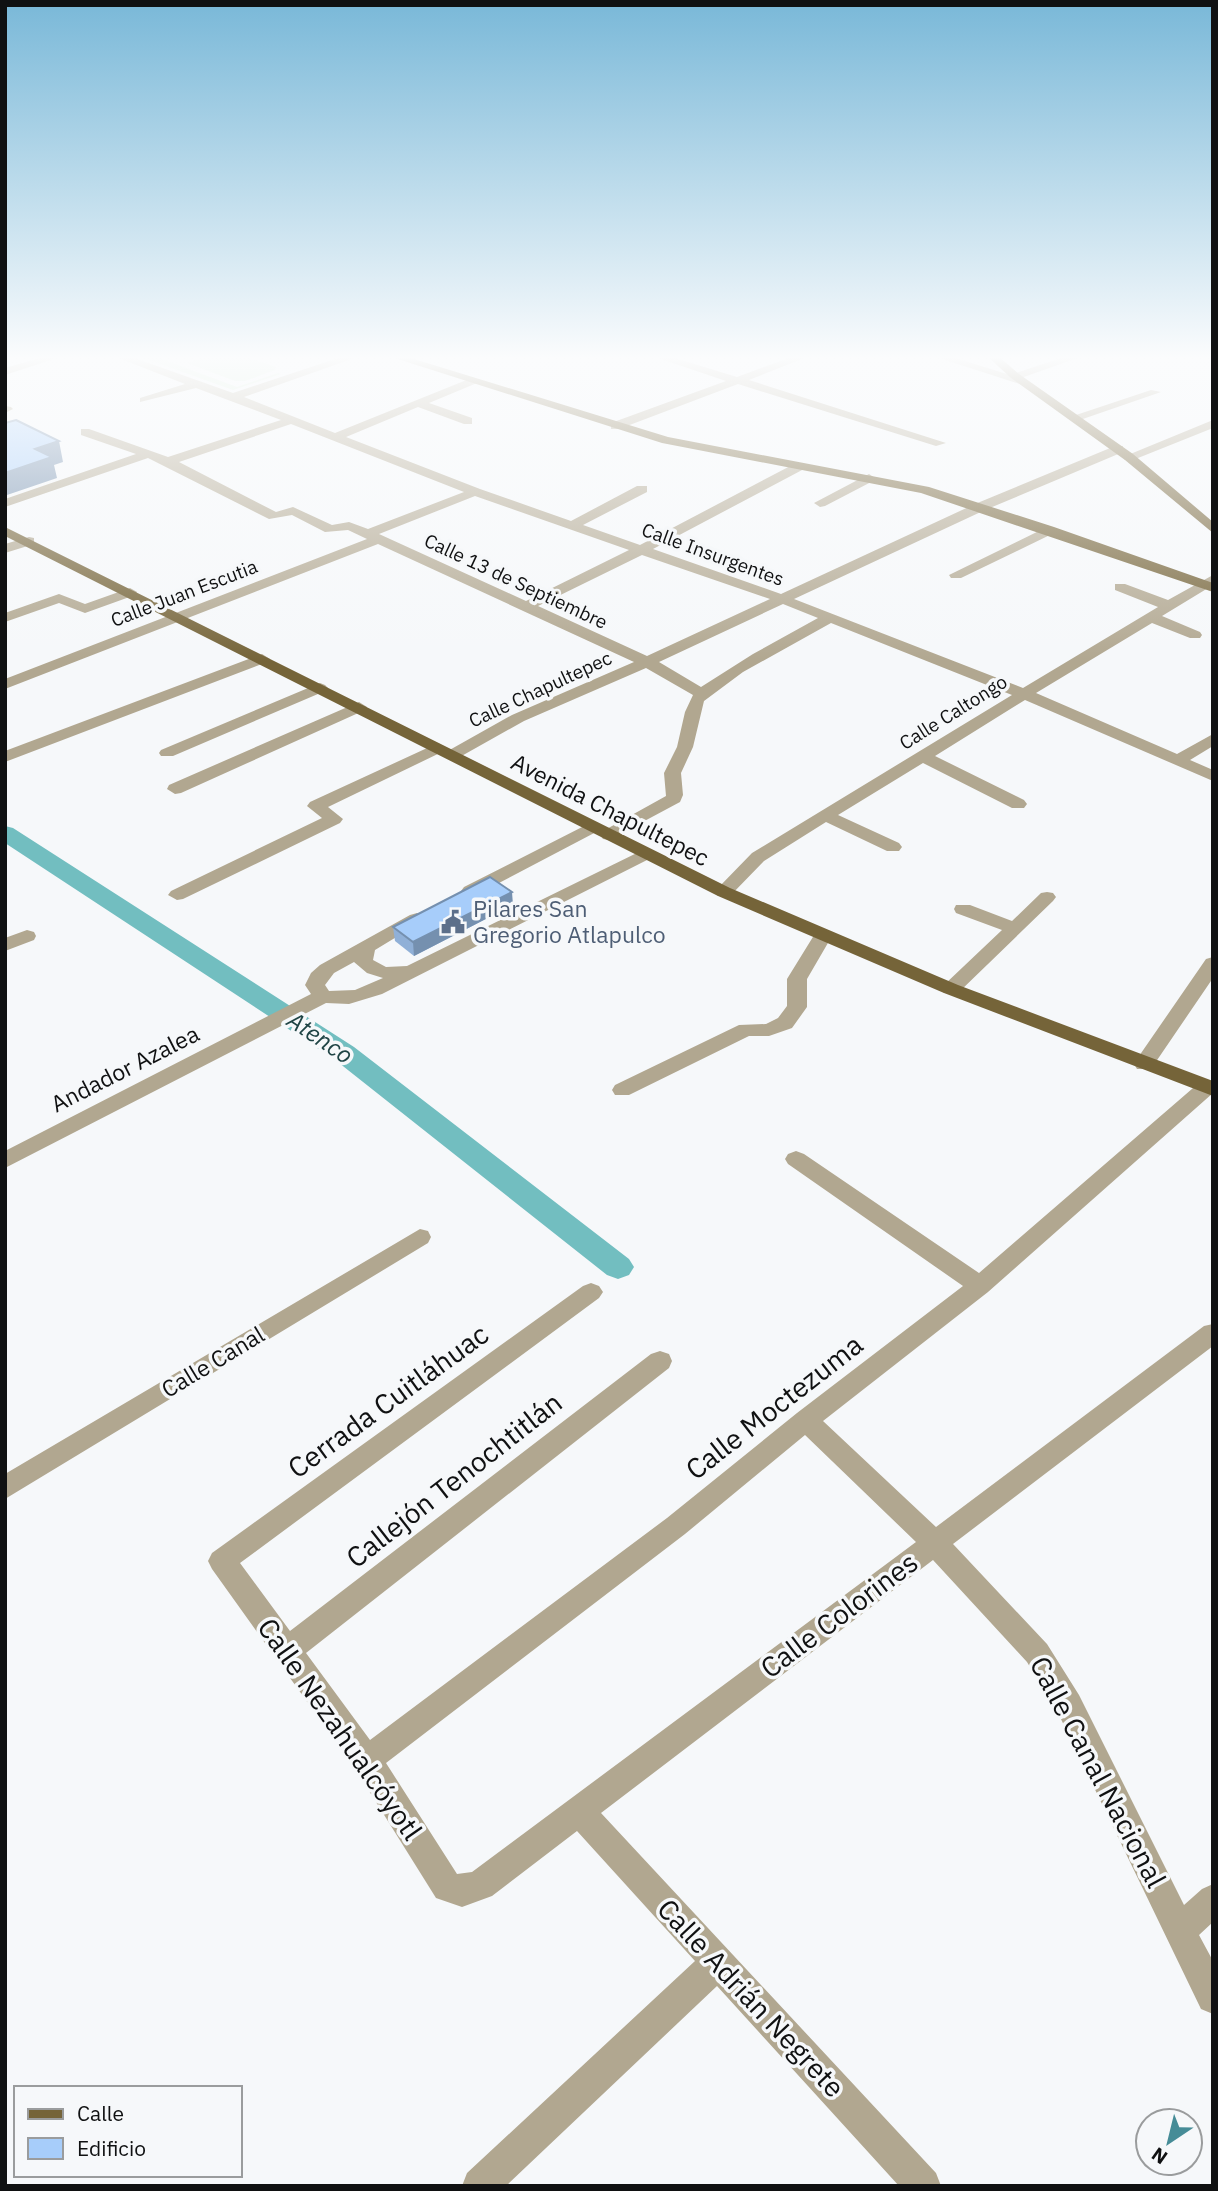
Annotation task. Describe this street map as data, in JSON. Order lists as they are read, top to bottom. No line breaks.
{"streets":{"main road":["Avenida Chapultepec"],"street":["Calle Insurgentes","Calle 13 de Septiembre","Calle Juan Escutia","Calle Chapultepec","Calle Caltongo","Andador Azalea","Calle Canal","Cerrada Cuitláhuac","Calle Moctezuma","Callejón Tenochtitlán","Calle Colorines","Calle Nezahualcóyotl","Calle Canal Nacional","Calle Adrián Negrete"]},"crossings":[["Calle Insurgentes","Calle 13 de Septiembre"],["Calle Insurgentes","Calle Caltongo"],["Calle 13 de Septiembre","Calle Juan Escutia"],["Calle 13 de Septiembre","Calle Chapultepec"],["Calle Juan Escutia","Avenida Chapultepec"],["Calle Chapultepec","Avenida Chapultepec"],["Calle Caltongo","Avenida Chapultepec"],["Avenida Chapultepec","Calle Moctezuma"],["Cerrada Cuitláhuac","Calle Nezahualcóyotl"],["Calle Moctezuma","Calle Nezahualcóyotl"],["Calle Moctezuma","Calle Canal Nacional"],["Callejón Tenochtitlán","Calle Nezahualcóyotl"],["Calle Colorines","Calle Nezahualcóyotl"],["Calle Colorines","Calle Canal Nacional"],["Calle Colorines","Calle Adrián Negrete"]],"water":["Atenco"],"places":{"public building":["Pilares San Gregorio Atlapulco"]},"legend":["Calle","Edificio"],"north":"bottom left"}
